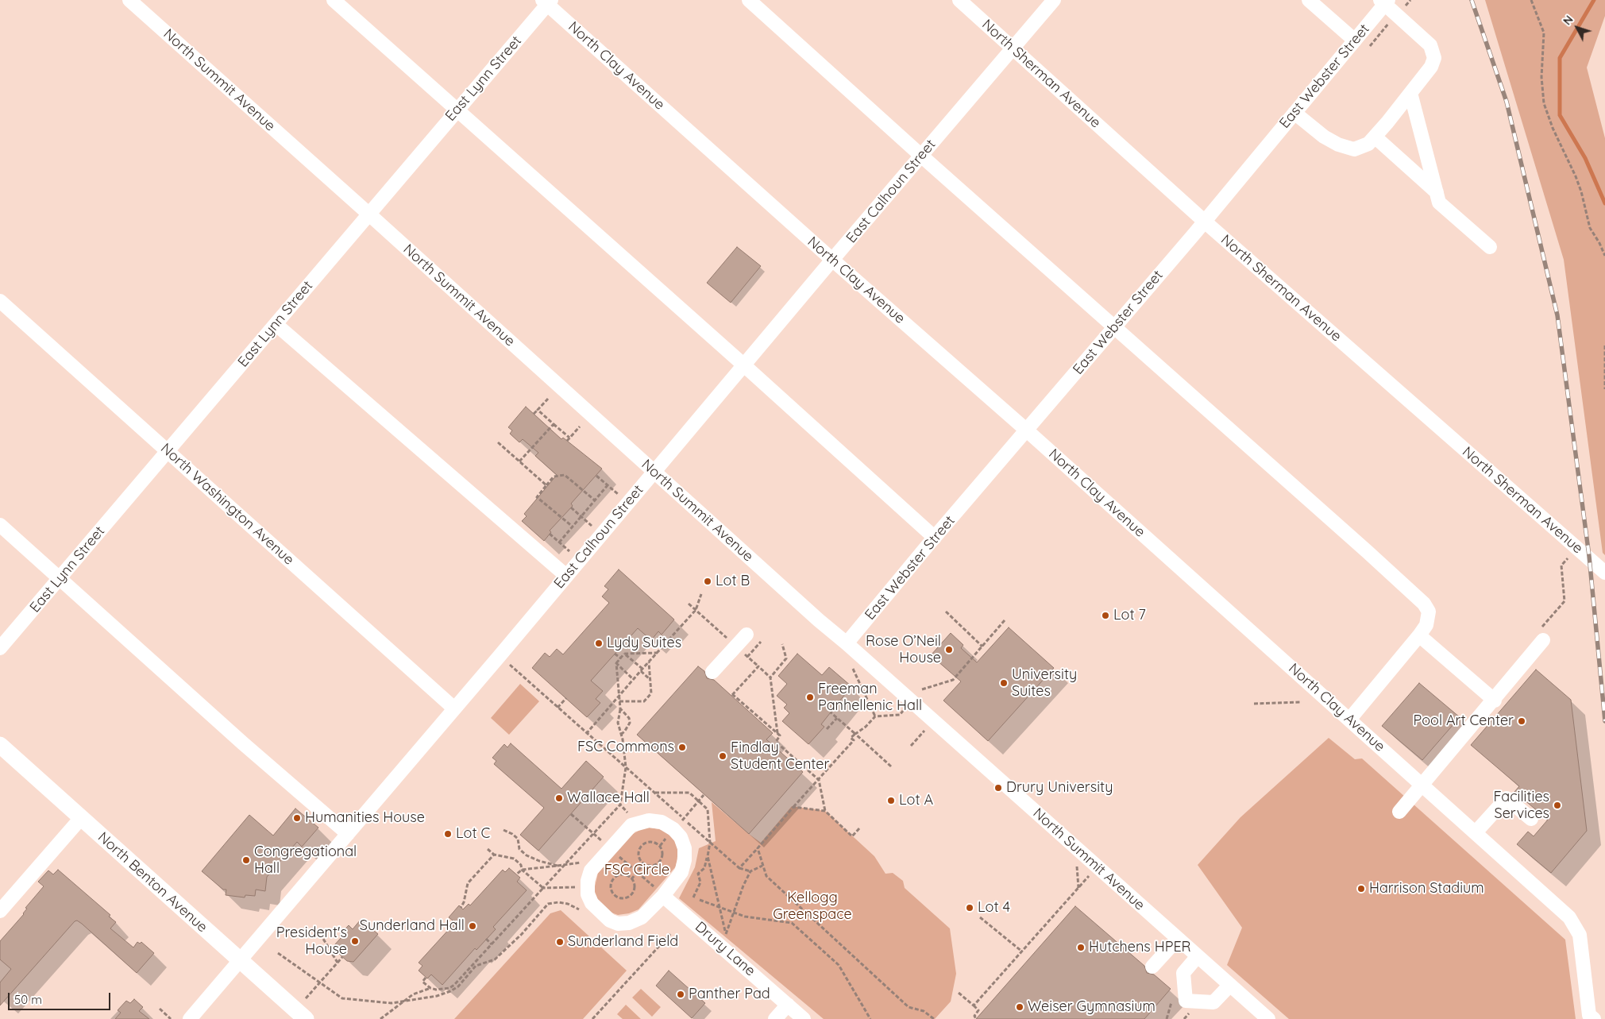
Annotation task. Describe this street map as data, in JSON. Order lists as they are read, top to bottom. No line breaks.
{"streets":{"main road":["North Benton Avenue"],"street":["North Clay Avenue","North Sherman Avenue","East Webster Street","East Lynn Street","North Summit Avenue","East Calhoun Street","North Washington Avenue","Drury Lane"]},"crossings":[["North Clay Avenue","East Webster Street"],["North Clay Avenue","East Lynn Street"],["North Clay Avenue","East Calhoun Street"],["North Sherman Avenue","East Webster Street"],["North Sherman Avenue","East Calhoun Street"],["East Webster Street","North Summit Avenue"],["East Lynn Street","North Summit Avenue"],["East Lynn Street","North Washington Avenue"],["North Summit Avenue","East Calhoun Street"],["East Calhoun Street","North Washington Avenue"],["East Calhoun Street","North Benton Avenue"]],"parks":["FSC Circle","Kellogg Greenspace"],"places":["Lot B","Lot 7","Lydy Suites","Rose O’Neil House","University Suites","Freeman Panhellenic Hall","Pool Art Center","FSC Commons","Findlay Student Center","Drury University","Wallace Hall","Lot A","Facilities Services","Humanities House","Lot C","Congregational Hall","Harrison Stadium","Lot 4","Sunderland Hall","President's House","Sunderland Field","Hutchens HPER","Panther Pad","Weiser Gymnasium"],"scale_bar":"50 m","north":"top left"}
